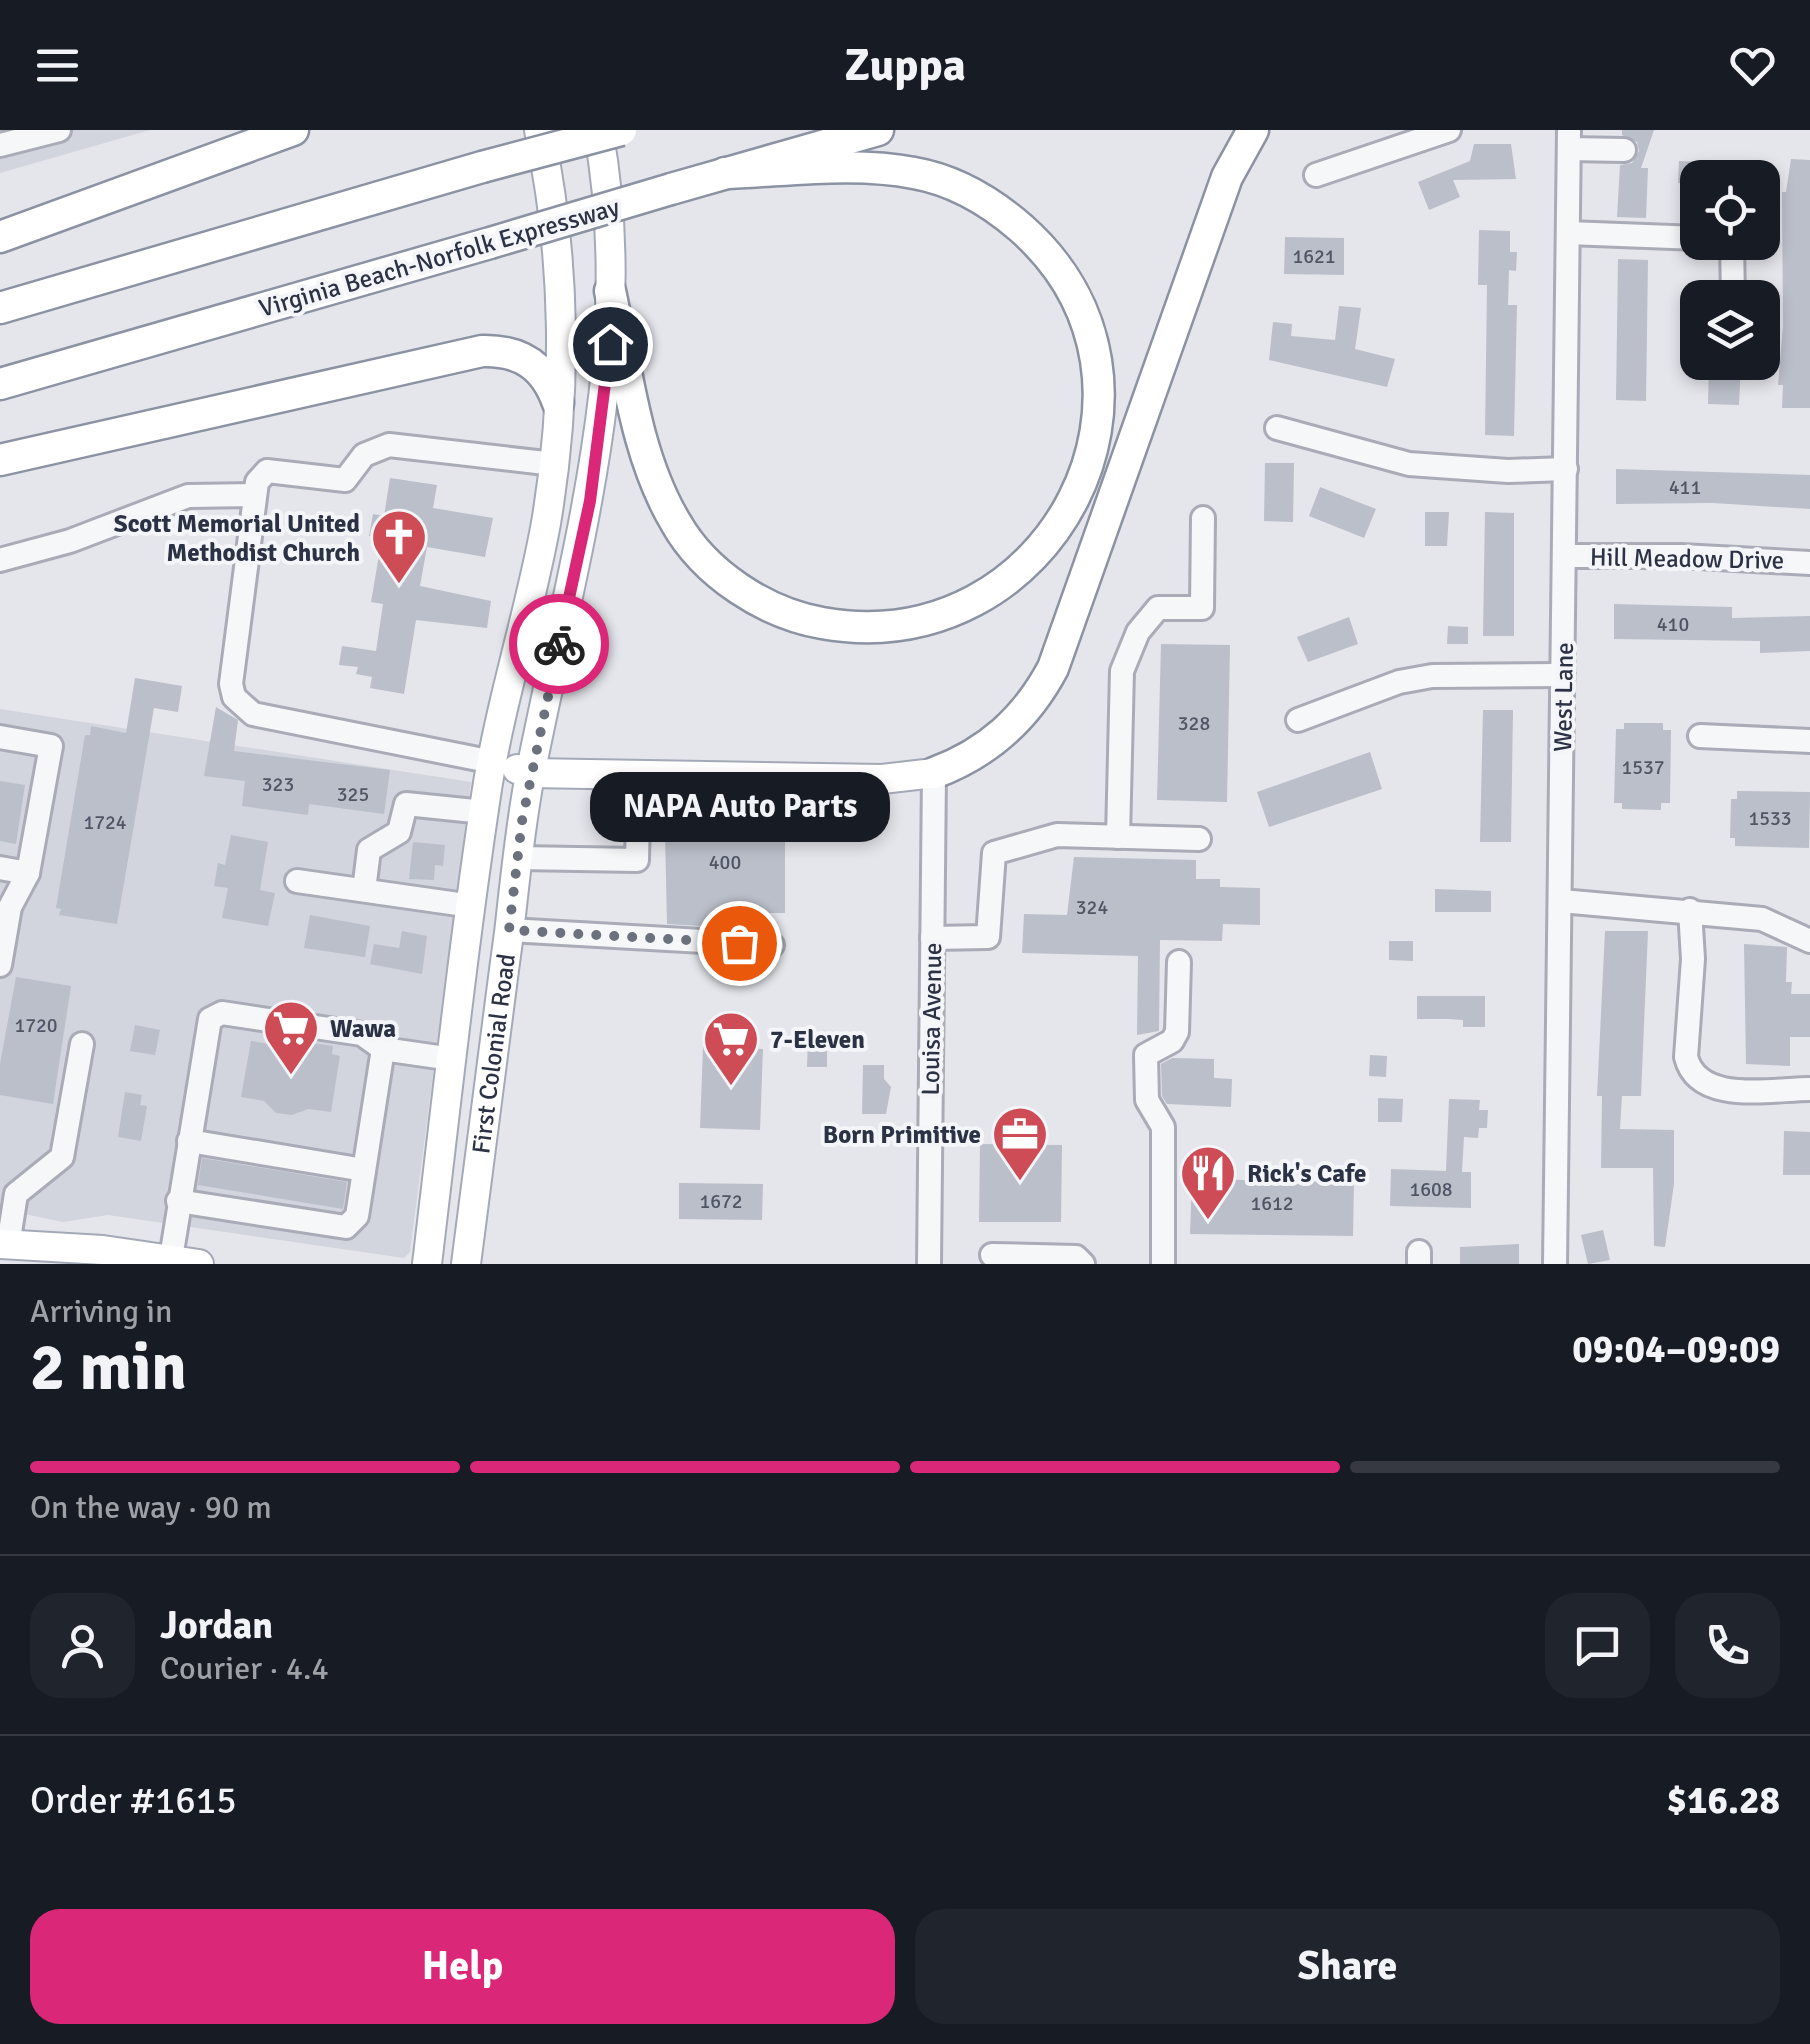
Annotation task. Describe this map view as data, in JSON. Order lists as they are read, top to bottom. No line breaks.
{"streets":{"highway":["Virginia Beach-Norfolk Expressway"],"main road":["First Colonial Road"],"street":["Hill Meadow Drive","West Lane","Louisa Avenue"]},"crossings":[["Hill Meadow Drive","West Lane"]],"places":{"church":["Scott Memorial United Methodist Church"],"other":["NAPA Auto Parts"],"supermarket":["Wawa","7-Eleven"],"office":["Born Primitive"],"restaurant":["Rick's Cafe"]},"house_numbers":["1621","411","410","328","1537","323","325","1533","1724","400","324","1720","1608","1672","1612"],"page":{"header":"Zuppa","bubble":"NAPA Auto Parts","heading":["2 min","Arriving in","09:04–09:09"],"panel":["Jordan","Courier · 4.4","Order #1615","$16.28"],"bar":"On the way · 90 m","buttons":["Help","Share"]}}
